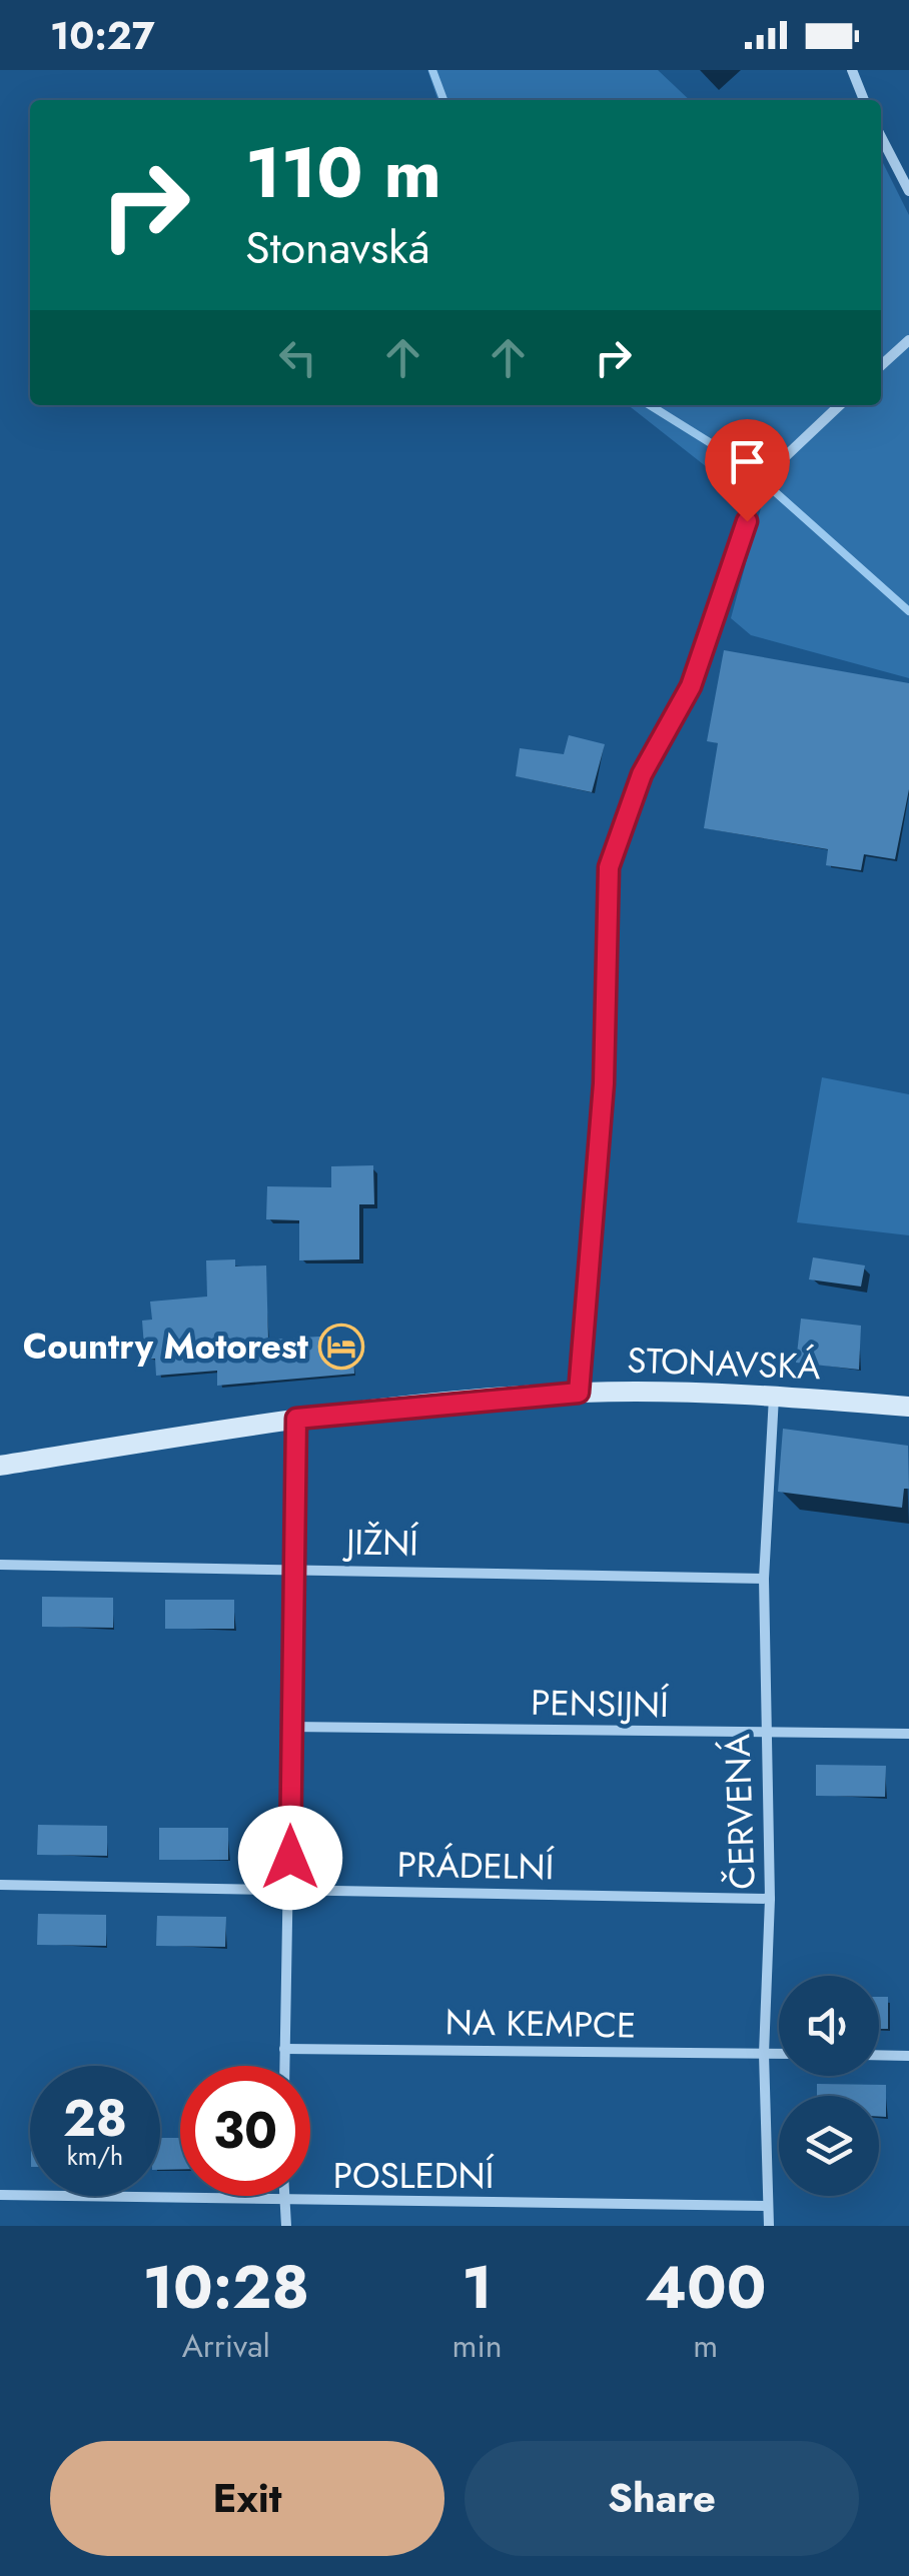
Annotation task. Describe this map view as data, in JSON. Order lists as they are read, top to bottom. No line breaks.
{"streets":{"main road":["STONAVSKÁ"],"street":["JIŽNÍ","PENSIJNÍ","ČERVENÁ","PRÁDELNÍ","NA KEMPCE","POSLEDNÍ"]},"crossings":[["STONAVSKÁ","ČERVENÁ"],["JIŽNÍ","ČERVENÁ"],["PENSIJNÍ","ČERVENÁ"],["ČERVENÁ","PRÁDELNÍ"],["ČERVENÁ","NA KEMPCE"],["ČERVENÁ","POSLEDNÍ"]],"places":{"hotel":["Country Motorest"]},"page":{"status":"10:27","turn":["110 m","Stonavská"],"speed":"28 km/h","limit":"30","eta":["10:28","Arrival","1","min","400","m"],"buttons":["Exit","Share"]}}
